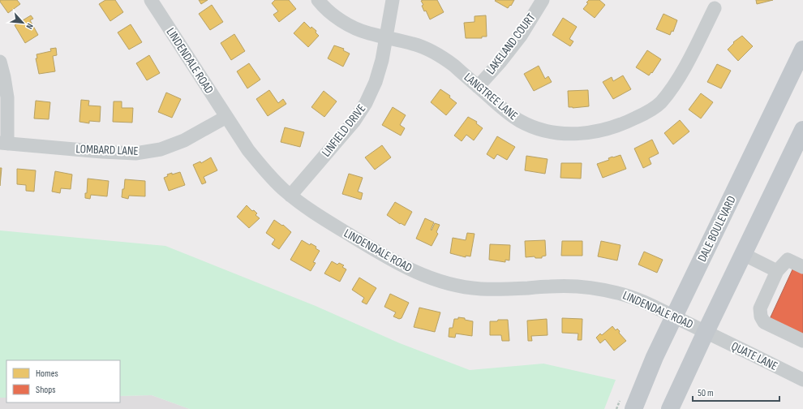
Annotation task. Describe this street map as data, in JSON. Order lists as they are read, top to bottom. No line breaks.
{"streets":{"main road":["DALE BOULEVARD"],"street":["LAKELAND COURT","LINDENDALE ROAD","LANGTREE LANE","LINFIELD DRIVE","LOMBARD LANE","QUATE LANE"]},"crossings":[["LAKELAND COURT","LANGTREE LANE"],["LINDENDALE ROAD","LINFIELD DRIVE"],["LINDENDALE ROAD","LOMBARD LANE"],["LINDENDALE ROAD","DALE BOULEVARD"],["LINDENDALE ROAD","QUATE LANE"],["LANGTREE LANE","LINFIELD DRIVE"]],"legend":["Homes","Shops"],"scale_bar":"50 m","north":"bottom right"}
